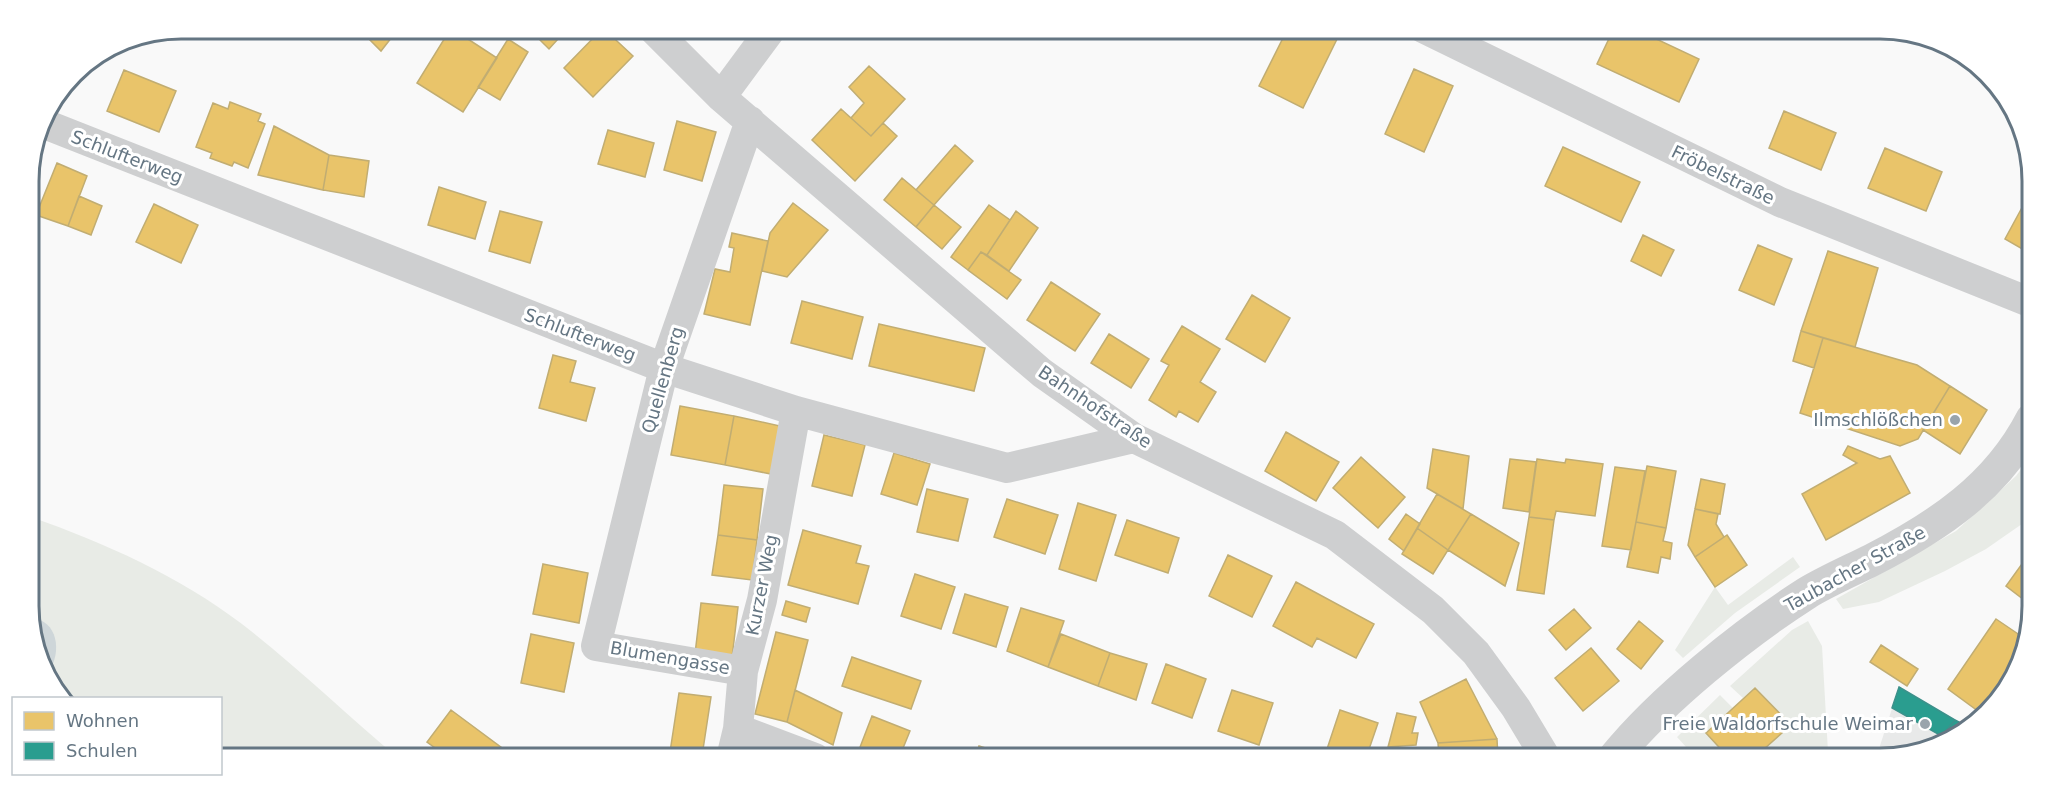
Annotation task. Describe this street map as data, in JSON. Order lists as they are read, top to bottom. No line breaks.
{"streets":{"street":["Schlufterweg","Fröbelstraße","Quellenberg","Bahnhofstraße","Taubacher Straße","Kurzer Weg","Blumengasse"]},"crossings":[["Schlufterweg","Quellenberg"],["Schlufterweg","Bahnhofstraße"],["Schlufterweg","Kurzer Weg"],["Quellenberg","Bahnhofstraße"],["Quellenberg","Blumengasse"],["Kurzer Weg","Blumengasse"]],"places":["Ilmschlößchen","Freie Waldorfschule Weimar"],"legend":["Wohnen","Schulen"]}
